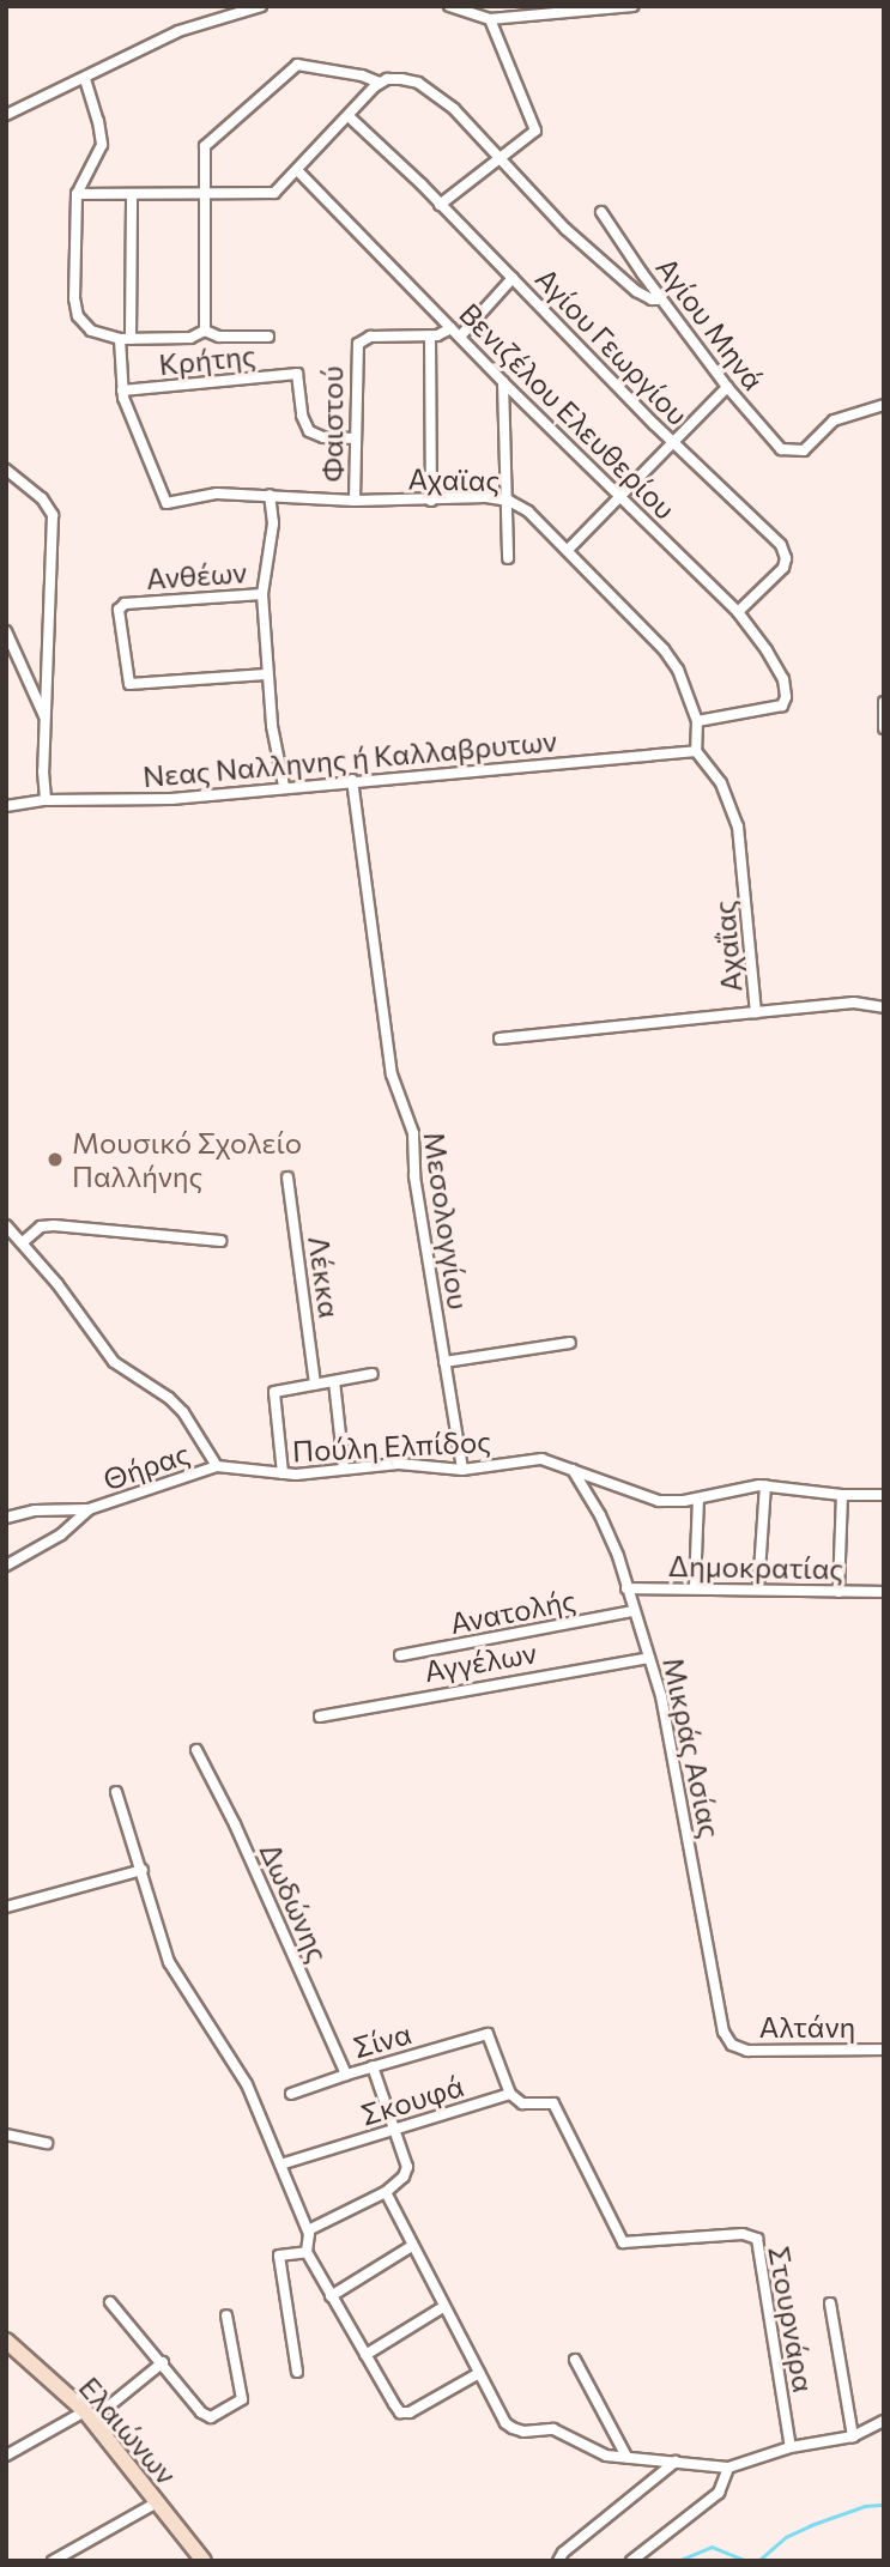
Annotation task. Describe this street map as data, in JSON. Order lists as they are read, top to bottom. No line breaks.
{"streets":{"main road":["Ελαιώνων"],"street":["Αγίου Μηνά","Αγίου Γεωργίου","Κρήτης","Βενιζέλου Ελευθερίου","Φαιστού","Αχαϊας","Ανθέων","Νεας Nαλληνης ή Καλλαβρυτων","Αχαΐας","Μεσολογγίου","Λέκκα","Πούλη Ελπίδος","Θήρας","Δημοκρατίας","Ανατολής","Αγγέλων","Μικράς Ασίας","Δωδώνης","Αλτάνη","Σίνα","Σκουφά","Στουρνάρα"]},"crossings":[["Αγίου Γεωργίου","Βενιζέλου Ελευθερίου"],["Κρήτης","Φαιστού"],["Κρήτης","Αχαϊας"],["Βενιζέλου Ελευθερίου","Φαιστού"],["Βενιζέλου Ελευθερίου","Αχαϊας"],["Φαιστού","Αχαϊας"],["Αχαϊας","Νεας Nαλληνης ή Καλλαβρυτων"],["Αχαϊας","Αχαΐας"],["Ανθέων","Νεας Nαλληνης ή Καλλαβρυτων"],["Νεας Nαλληνης ή Καλλαβρυτων","Αχαΐας"],["Νεας Nαλληνης ή Καλλαβρυτων","Μεσολογγίου"],["Μεσολογγίου","Πούλη Ελπίδος"],["Πούλη Ελπίδος","Θήρας"],["Πούλη Ελπίδος","Μικράς Ασίας"],["Δημοκρατίας","Μικράς Ασίας"],["Ανατολής","Μικράς Ασίας"],["Αγγέλων","Μικράς Ασίας"],["Μικράς Ασίας","Αλτάνη"],["Δωδώνης","Σίνα"],["Σίνα","Σκουφά"],["Σκουφά","Στουρνάρα"]],"places":["Μουσικό Σχολείο Παλλήνης"]}
